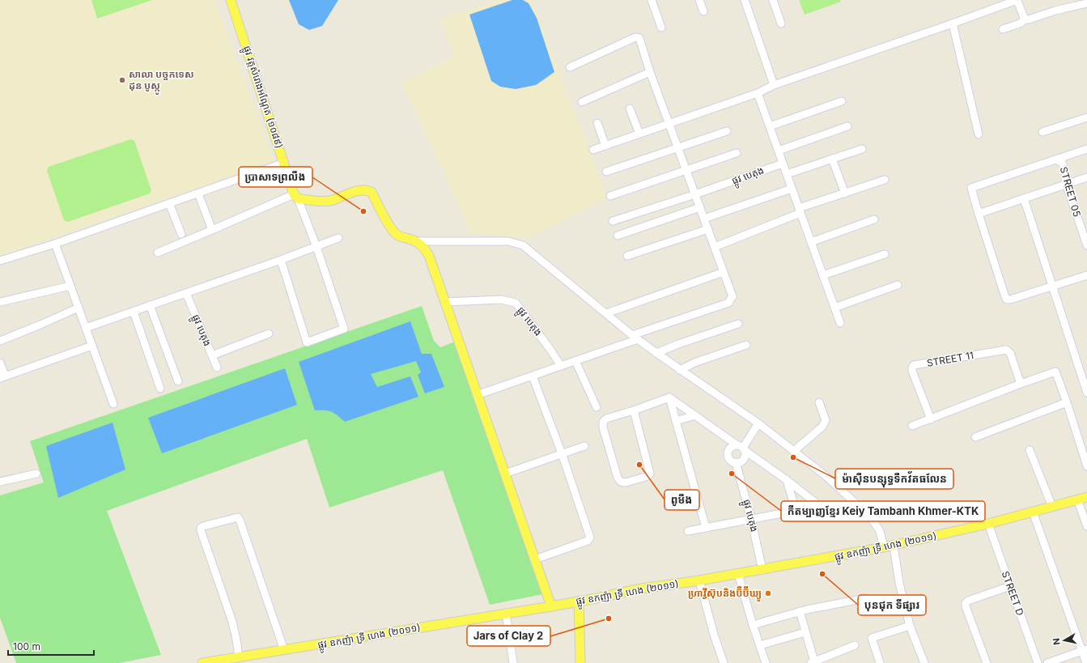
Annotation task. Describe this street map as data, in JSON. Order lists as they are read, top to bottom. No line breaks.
{"streets":{"main road":["ផ្លូវ វត្តសំរោងអណ្ដែត (១០៨៩)","ផ្លូវ ឧកញ៉ា ទ្រី ហេង (២០១១)"],"street":["ផ្លូវ បេតុង","STREET 05","STREET 11","STREET D"]},"crossings":[["ផ្លូវ បេតុង","ផ្លូវ ឧកញ៉ា ទ្រី ហេង (២០១១)"],["ផ្លូវ ឧកញ៉ា ទ្រី ហេង (២០១១)","STREET D"]],"places":["សាលា បច្ចកទេស ដុន បូស្កូ","ប្រាសាទព្រលឹង","ម៉ាស៊ីនបន្សុទ្ធទឹកវ័តធលែន","ពូមីង","កីតម្បាញខ្មែរ Keiy Tambanh Khmer-KTK","បុនជុក ទីផ្សារ","ហ្រាវ្វីស៊ុបនិងប៊ីប៊ីឃ្យូ","Jars of Clay 2"],"scale_bar":"100 m","north":"left"}
